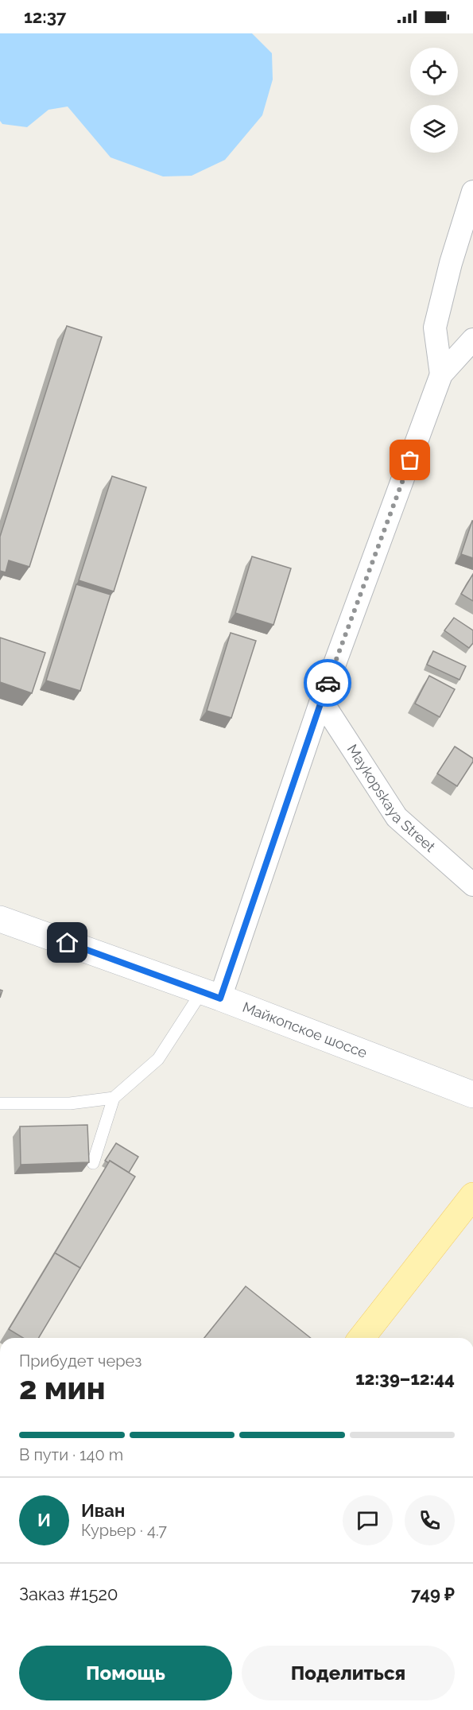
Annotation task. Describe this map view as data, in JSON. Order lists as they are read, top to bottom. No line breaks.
{"streets":{"street":["Maykopskaya Street","Майкопское шоссе"]},"page":{"status":"12:37","heading":["2 мин","Прибудет через","12:39–12:44"],"panel":["Иван","Курьер · 4.7","Заказ #1520","749 ₽"],"bar":"В пути · 140 m","round":"И","buttons":["Помощь","Поделиться"]}}
